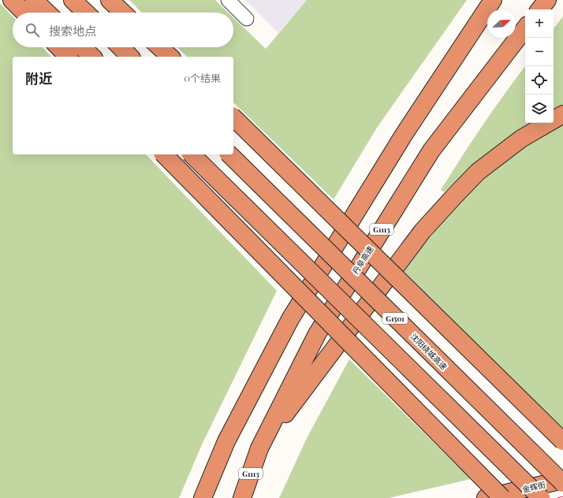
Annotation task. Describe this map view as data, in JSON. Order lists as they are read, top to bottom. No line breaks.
{"streets":{"highway":["G1113","丹阜高速","G1501","沈阳绕城高速","金辉街"]},"north":"top right","page":{"map_buttons":["+","−"],"search":"搜索地点","heading":["附近","0个结果"]}}
